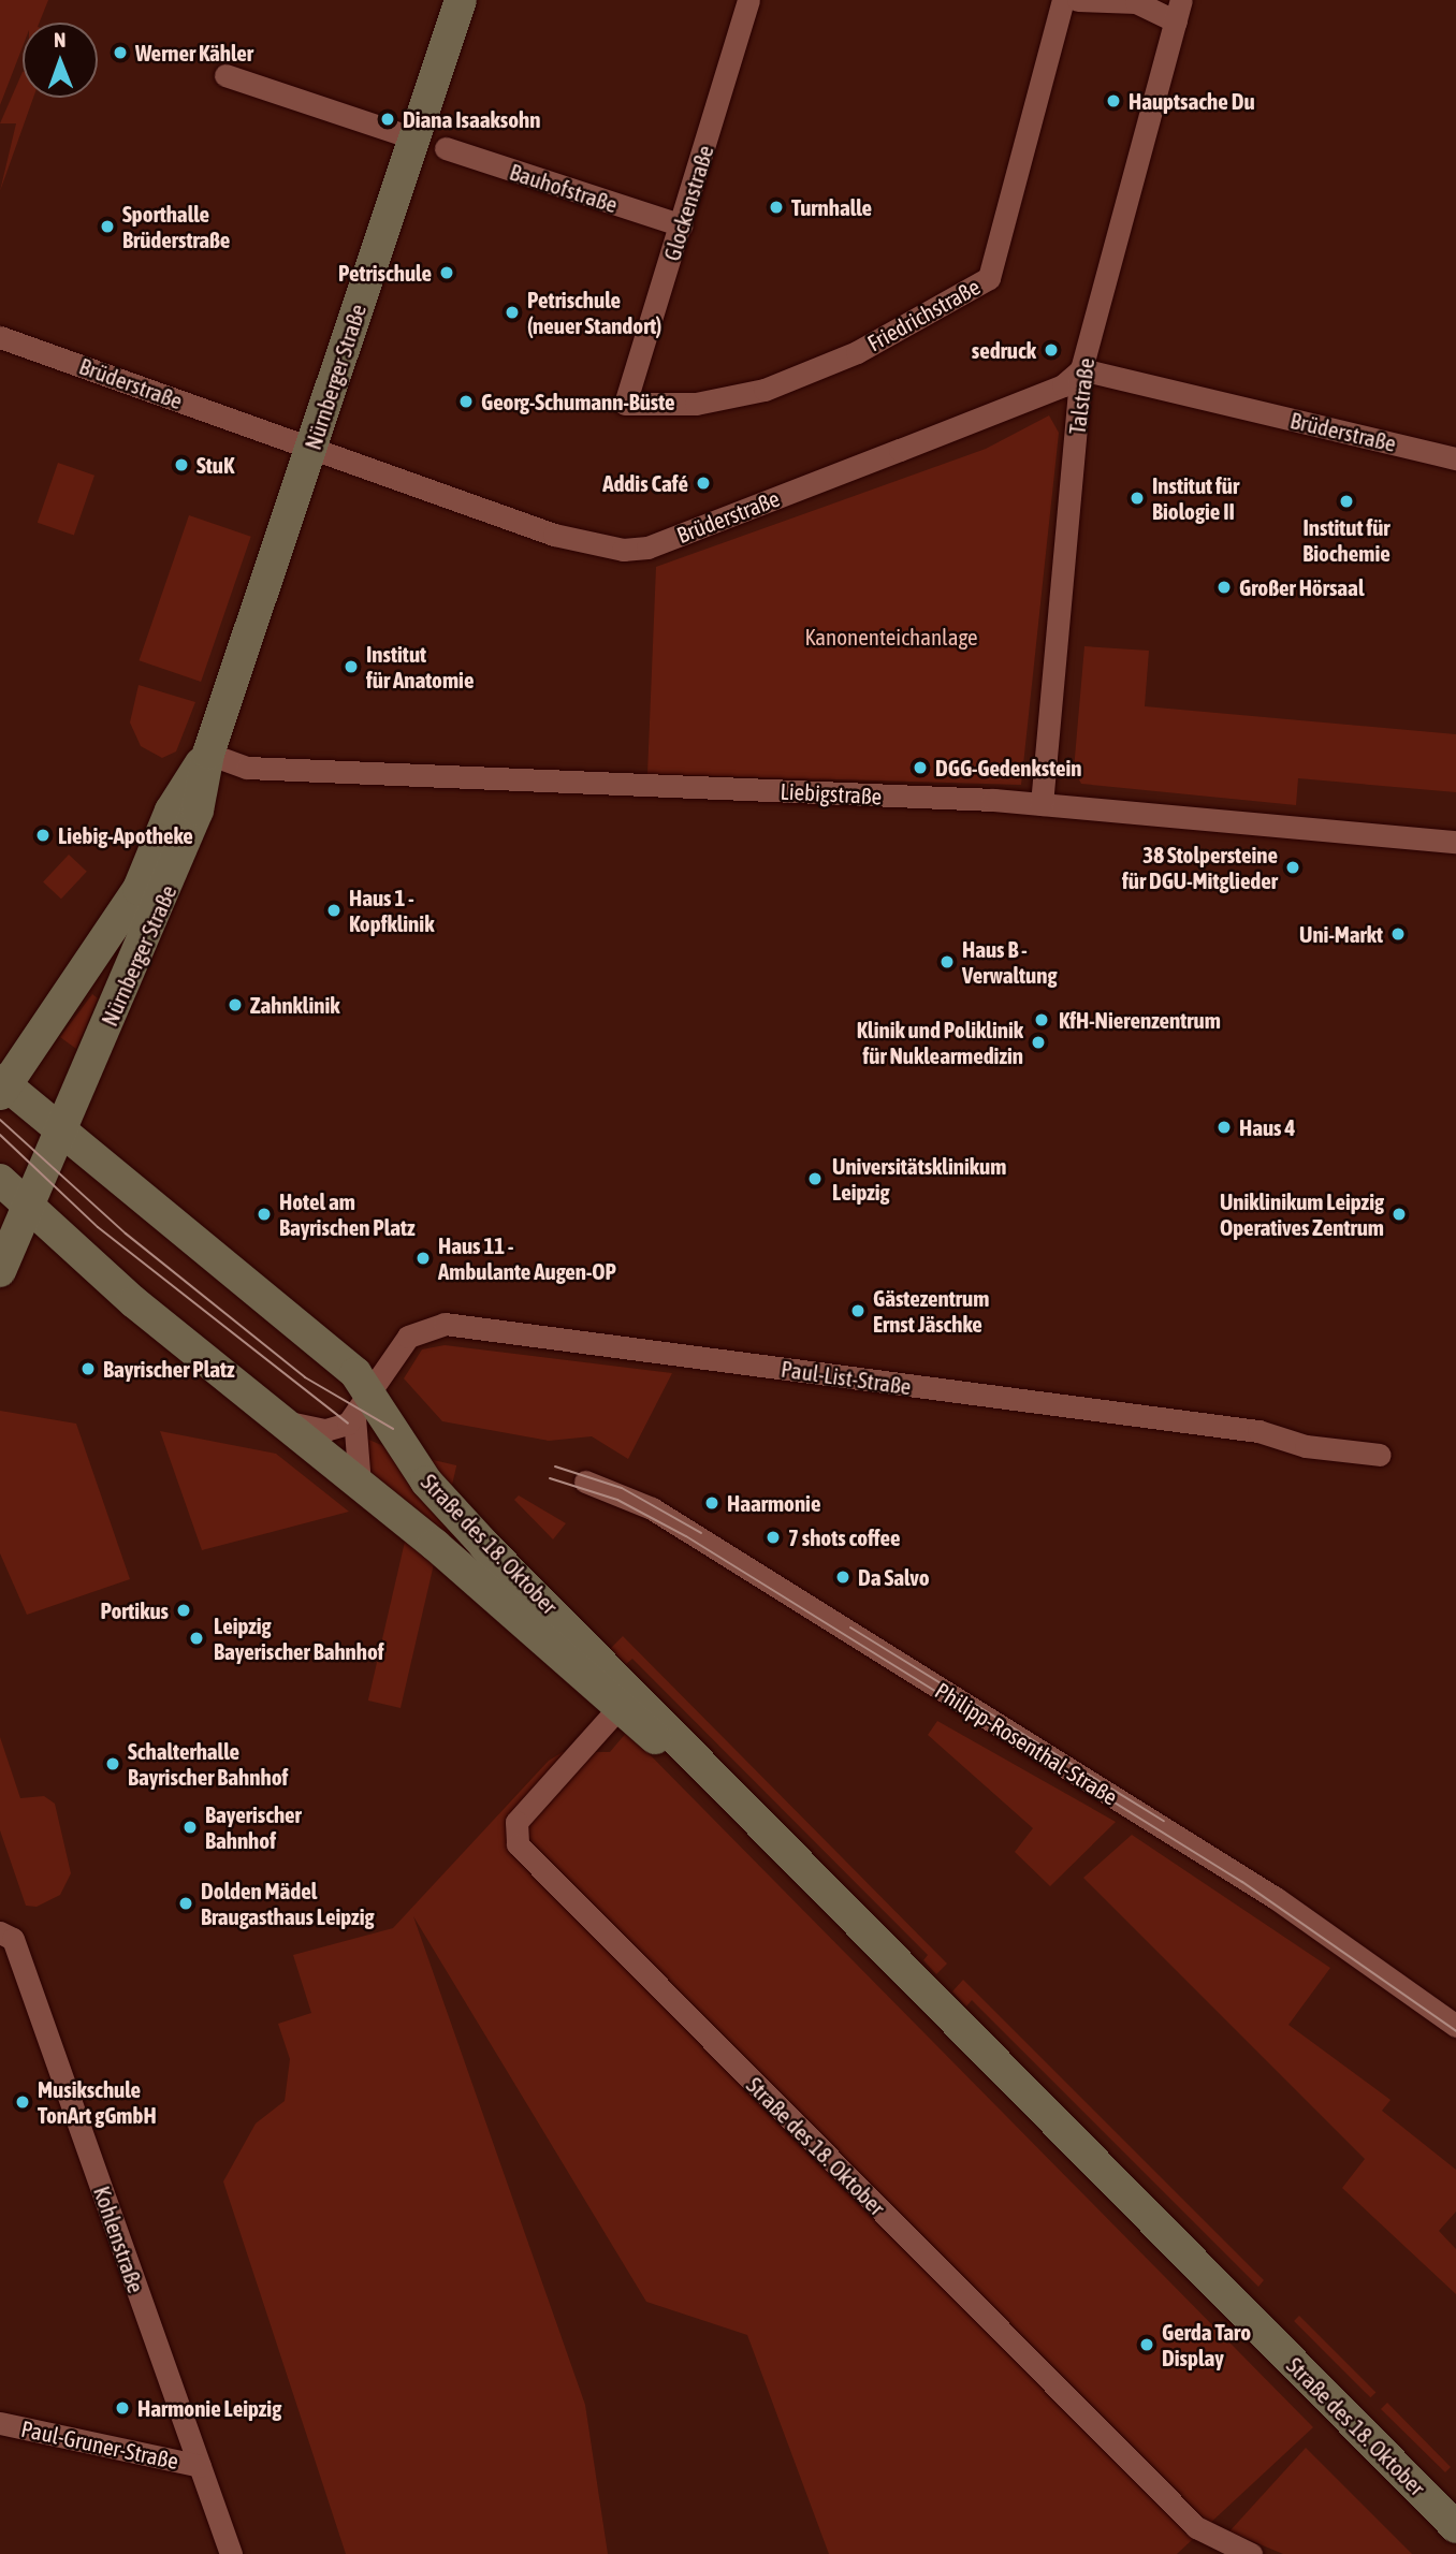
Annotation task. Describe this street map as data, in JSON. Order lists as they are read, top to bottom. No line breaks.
{"streets":{"main road":["Nürnberger Straße","Straße des 18. Oktober"],"street":["Bauhofstraße","Glockenstraße","Friedrichstraße","Brüderstraße","Talstraße","Liebigstraße","Paul-List-Straße","Philipp-Rosenthal-Straße","Kohlenstraße","Paul-Gruner-Straße"]},"crossings":[["Bauhofstraße","Glockenstraße"],["Glockenstraße","Friedrichstraße"],["Nürnberger Straße","Brüderstraße"],["Nürnberger Straße","Liebigstraße"],["Nürnberger Straße","Straße des 18. Oktober"],["Brüderstraße","Talstraße"],["Talstraße","Liebigstraße"],["Paul-List-Straße","Straße des 18. Oktober"],["Kohlenstraße","Paul-Gruner-Straße"]],"parks":["Kanonenteichanlage"],"places":["Werner Kähler","Hauptsache Du","Diana Isaaksohn","Turnhalle","Sporthalle Brüderstraße","Petrischule","Petrischule (neuer Standort)","sedruck","Georg-Schumann-Büste","StuK","Addis Café","Institut für Biologie II","Institut für Biochemie","Großer Hörsaal","Institut für Anatomie","DGG-Gedenkstein","Liebig-Apotheke","38 Stolpersteine für DGU-Mitglieder","Haus 1 - Kopfklinik","Uni-Markt","Haus B - Verwaltung","Zahnklinik","KfH-Nierenzentrum","Klinik und Poliklinik für Nuklearmedizin","Haus 4","Universitätsklinikum Leipzig","Hotel am Bayrischen Platz","Uniklinikum Leipzig Operatives Zentrum","Haus 11 - Ambulante Augen-OP","Gästezentrum Ernst Jäschke","Bayrischer Platz","Haarmonie","7 shots coffee","Da Salvo","Portikus","Leipzig Bayerischer Bahnhof","Schalterhalle Bayrischer Bahnhof","Bayerischer Bahnhof","Dolden Mädel Braugasthaus Leipzig","Musikschule TonArt gGmbH","Gerda Taro Display","Harmonie Leipzig"],"north":"top"}
